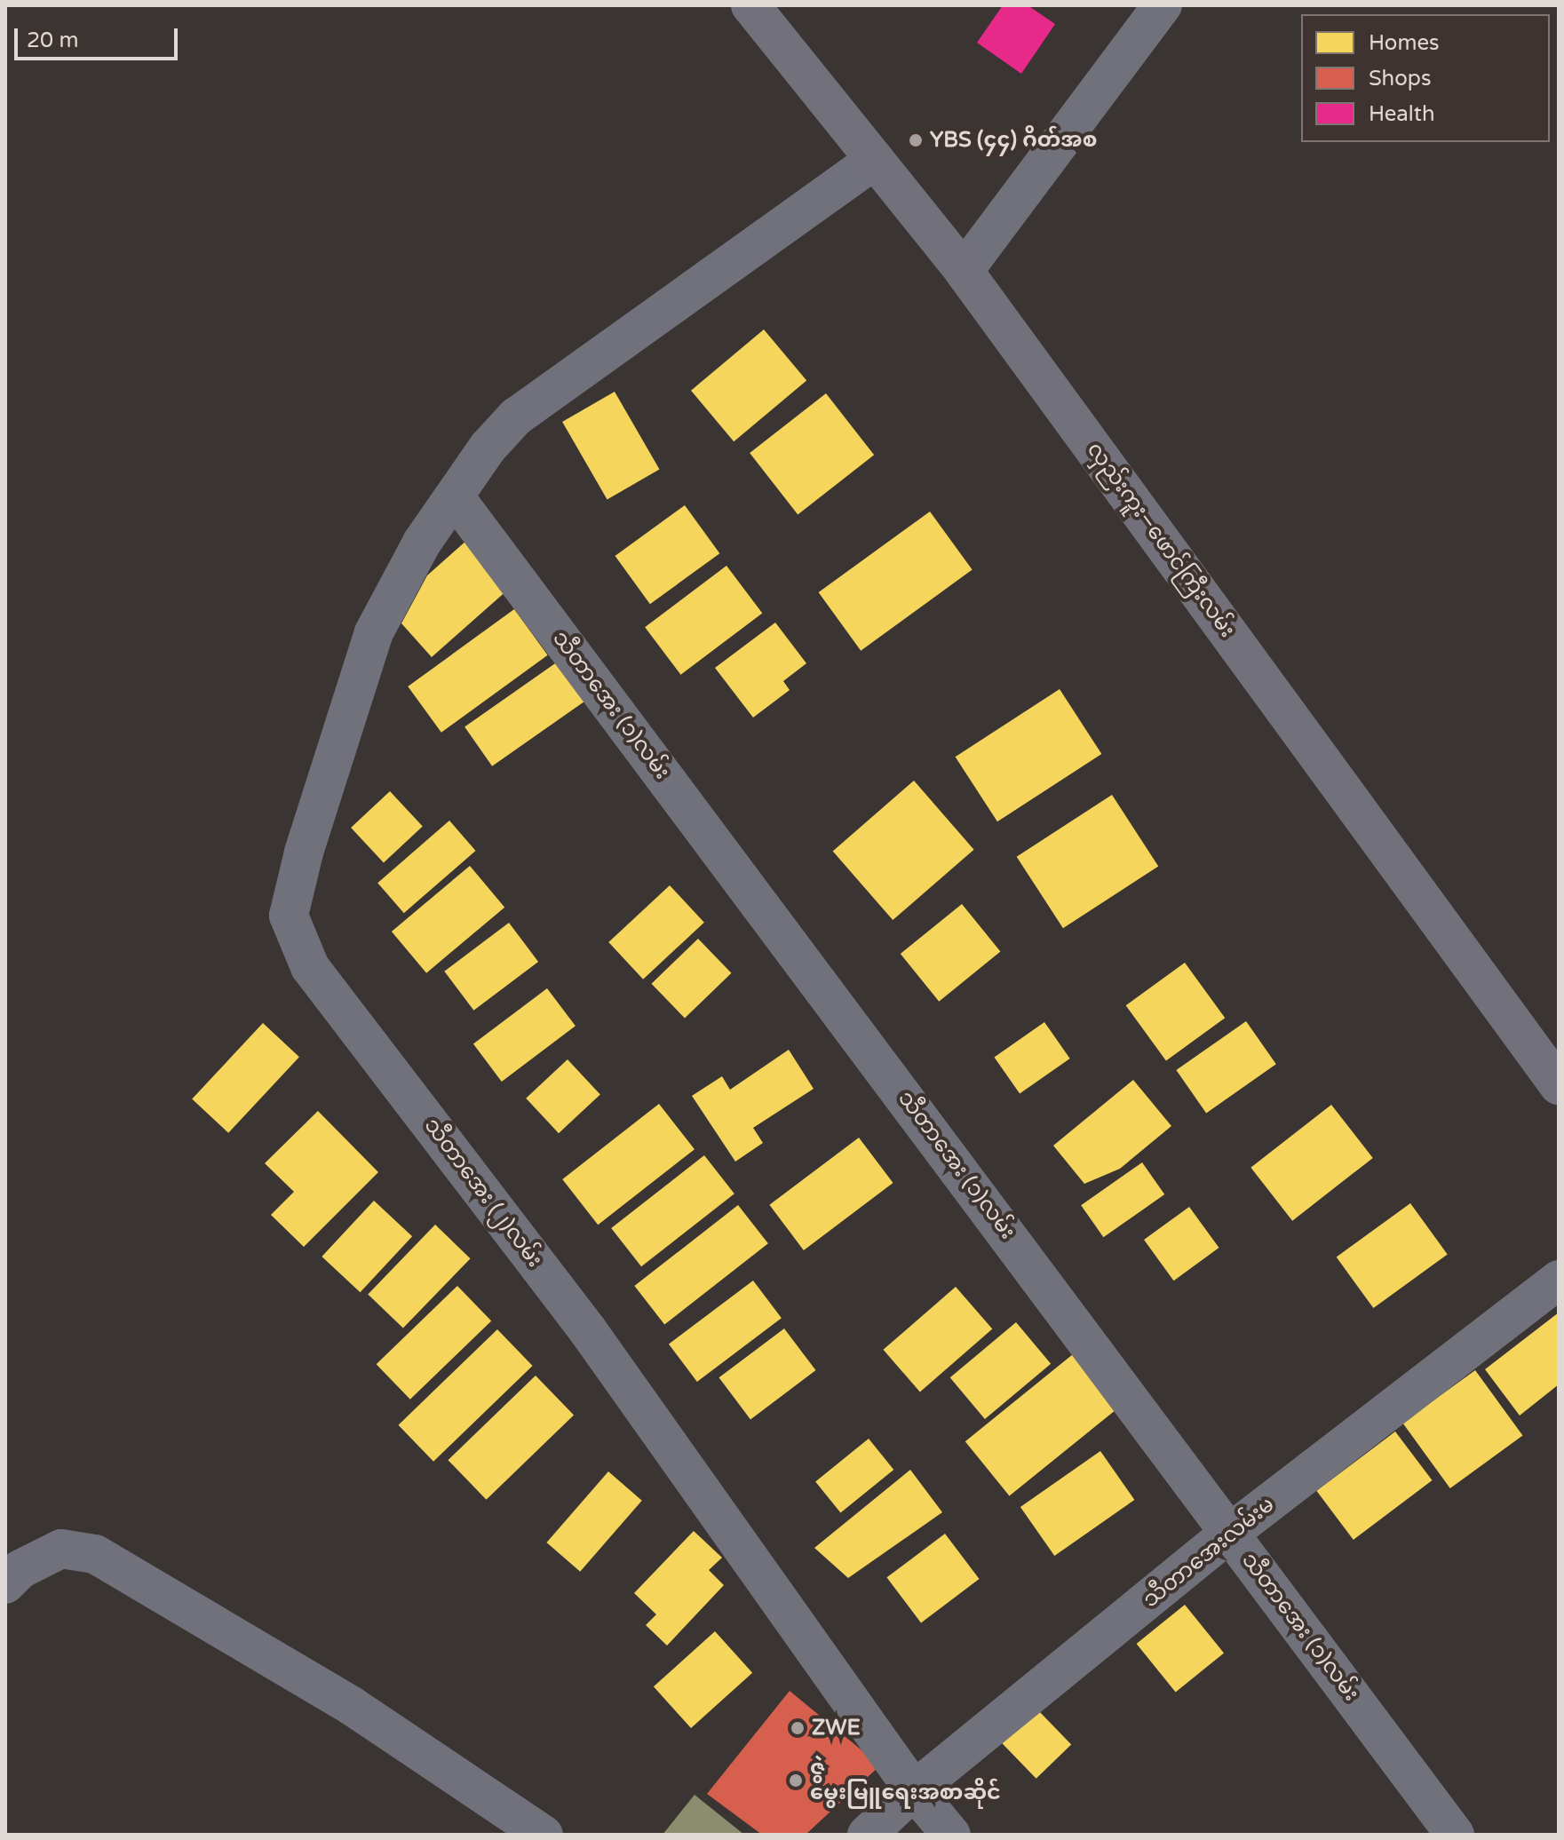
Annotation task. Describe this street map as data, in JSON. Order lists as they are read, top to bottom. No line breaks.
{"streets":{"main road":["လှည်းကူး−ဖောင်ကြီးလမ်း"],"street":["သီတာအေး (၁)လမ်း","သီတာအေး (၂)လမ်း","သီတာအေးလမ်းမ"]},"crossings":[["လှည်းကူး−ဖောင်ကြီးလမ်း","သီတာအေး (၂)လမ်း"],["သီတာအေး (၁)လမ်း","သီတာအေး (၂)လမ်း"],["သီတာအေး (၁)လမ်း","သီတာအေးလမ်းမ"],["သီတာအေး (၂)လမ်း","သီတာအေးလမ်းမ"]],"places":["YBS (၄၄) ဂိတ်အစ","ZWE","ဇွဲ မွေးမြူရေးအစာဆိုင်"],"legend":["Homes","Shops","Health"],"scale_bar":"20 m"}
